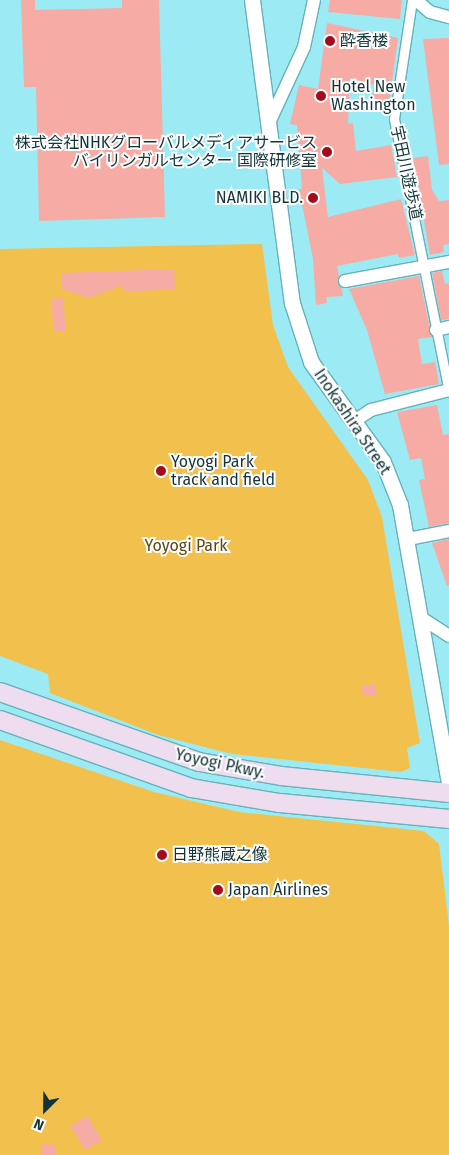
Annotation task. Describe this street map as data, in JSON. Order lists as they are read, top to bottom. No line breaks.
{"streets":{"main road":["Yoyogi Pkwy."],"street":["宇田川遊歩道","Inokashira Street"]},"parks":["Yoyogi Park"],"places":["酔香楼","Hotel New Washington","株式会社NHKグローバルメディアサービス バイリンガルセンター 国際研修室","NAMIKI BLD.","Yoyogi Park track and field","日野熊蔵之像","Japan Airlines"],"north":"bottom left"}
